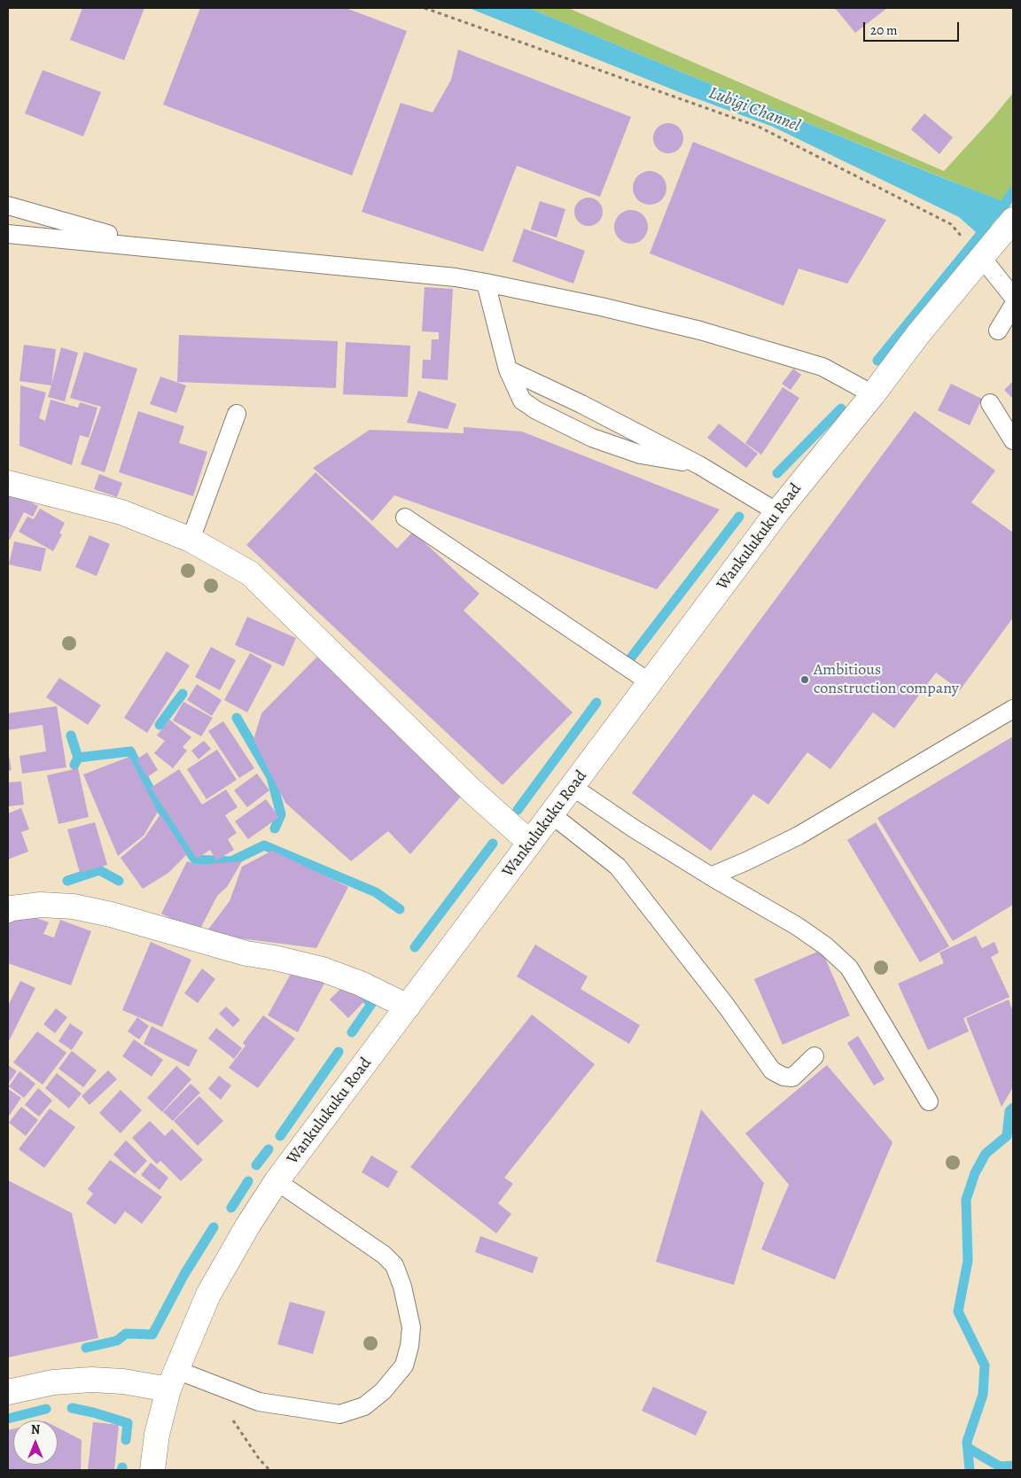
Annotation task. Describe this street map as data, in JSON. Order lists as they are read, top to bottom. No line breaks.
{"streets":{"main road":["Wankulukuku Road"]},"water":["Lubigi Channel"],"places":["Ambitious construction company"],"scale_bar":"20 m","north":"top"}
